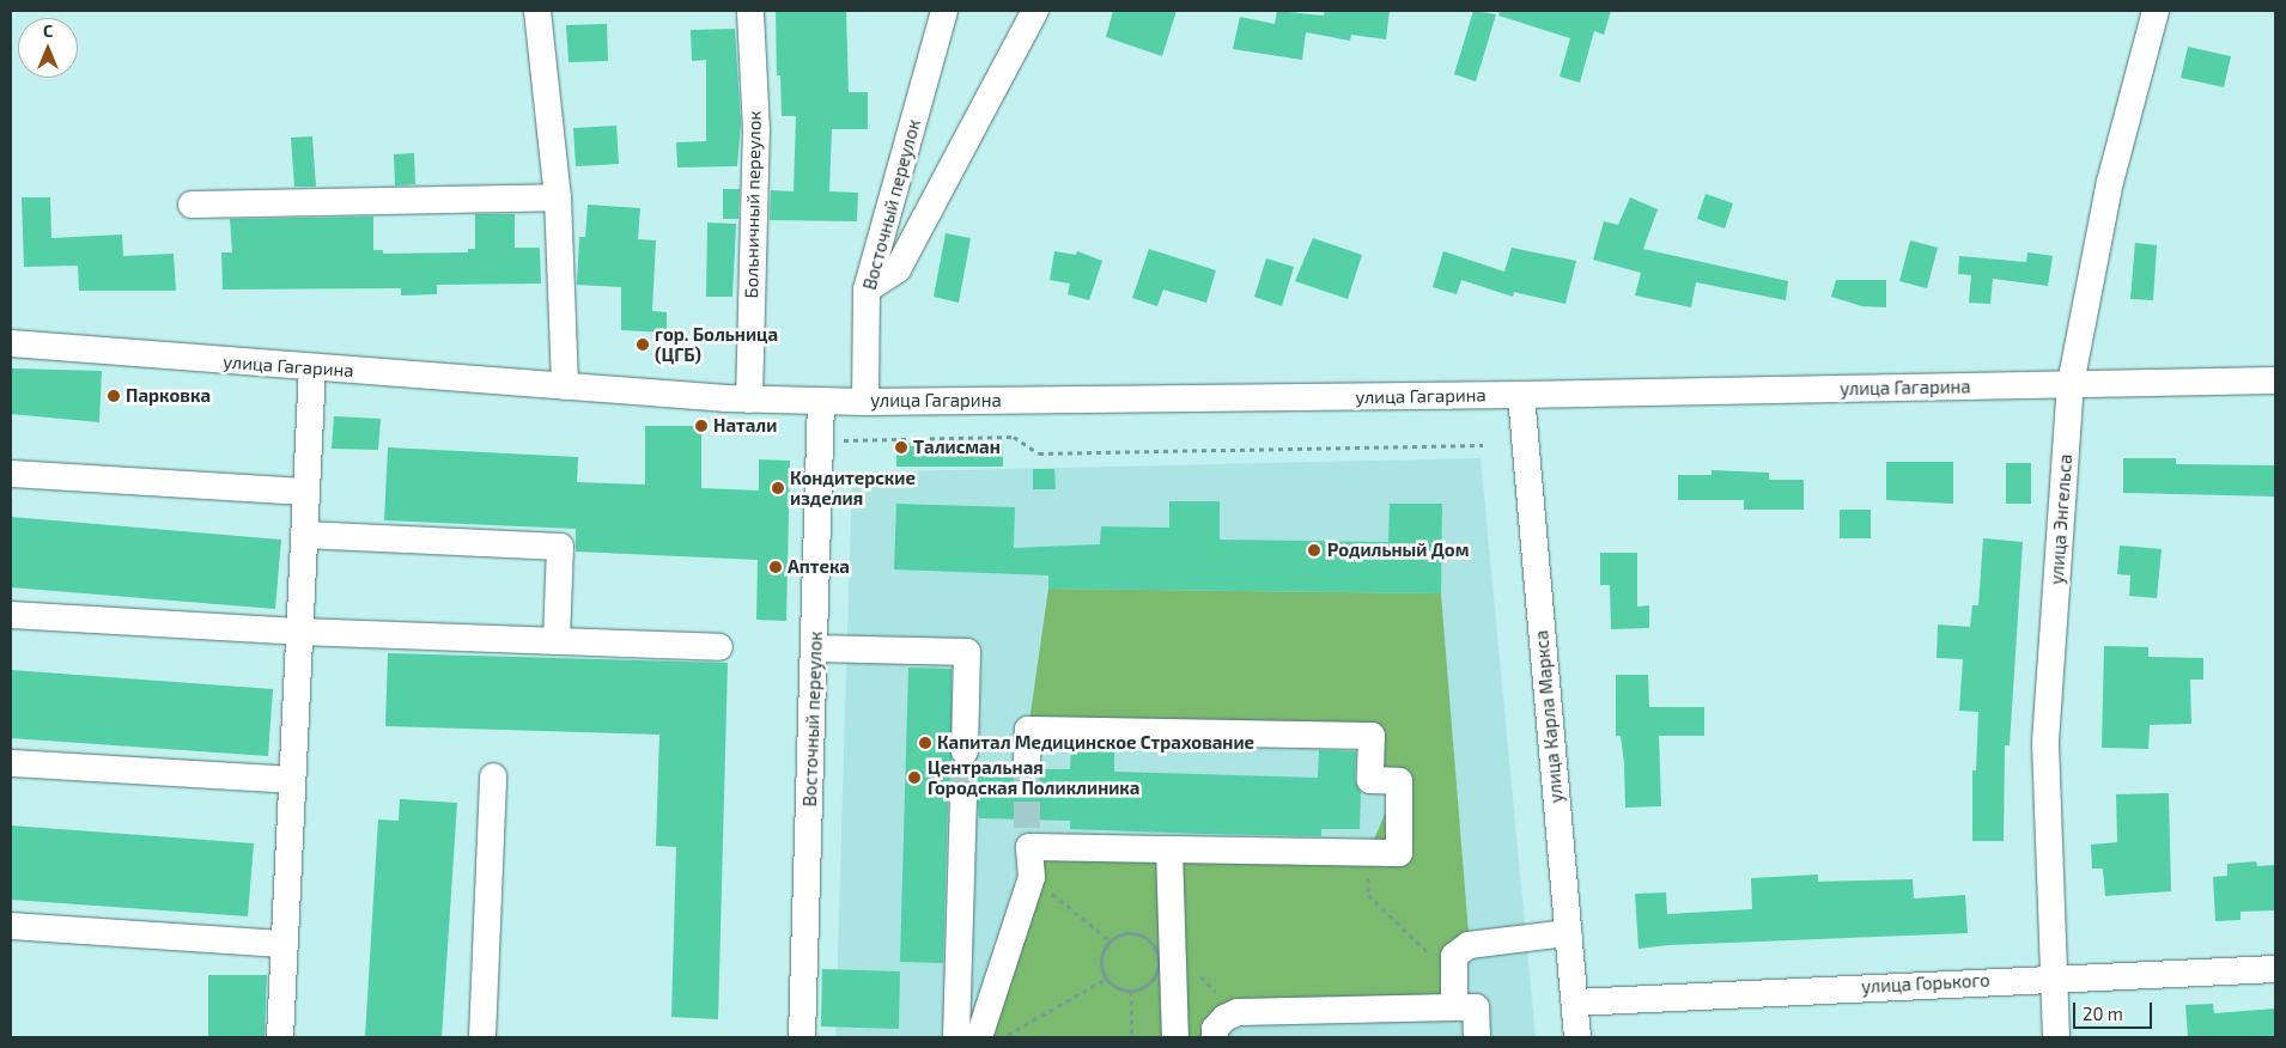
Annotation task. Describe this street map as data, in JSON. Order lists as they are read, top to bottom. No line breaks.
{"streets":{"street":["Больничный переулок","Восточный переулок","улица Гагарина","улица Энгельса","улица Карла Маркса","улица Горького"]},"crossings":[["Больничный переулок","улица Гагарина"],["Восточный переулок","улица Гагарина"],["улица Гагарина","улица Энгельса"],["улица Гагарина","улица Карла Маркса"],["улица Энгельса","улица Горького"],["улица Карла Маркса","улица Горького"]],"places":["гор. Больница (ЦГБ)","Парковка","Натали","Талисман","Кондитерские изделия","Родильный Дом","Аптека","Капитал Медицинское Страхование","Центральная Городская Поликлиника"],"scale_bar":"20 m","north":"top"}
